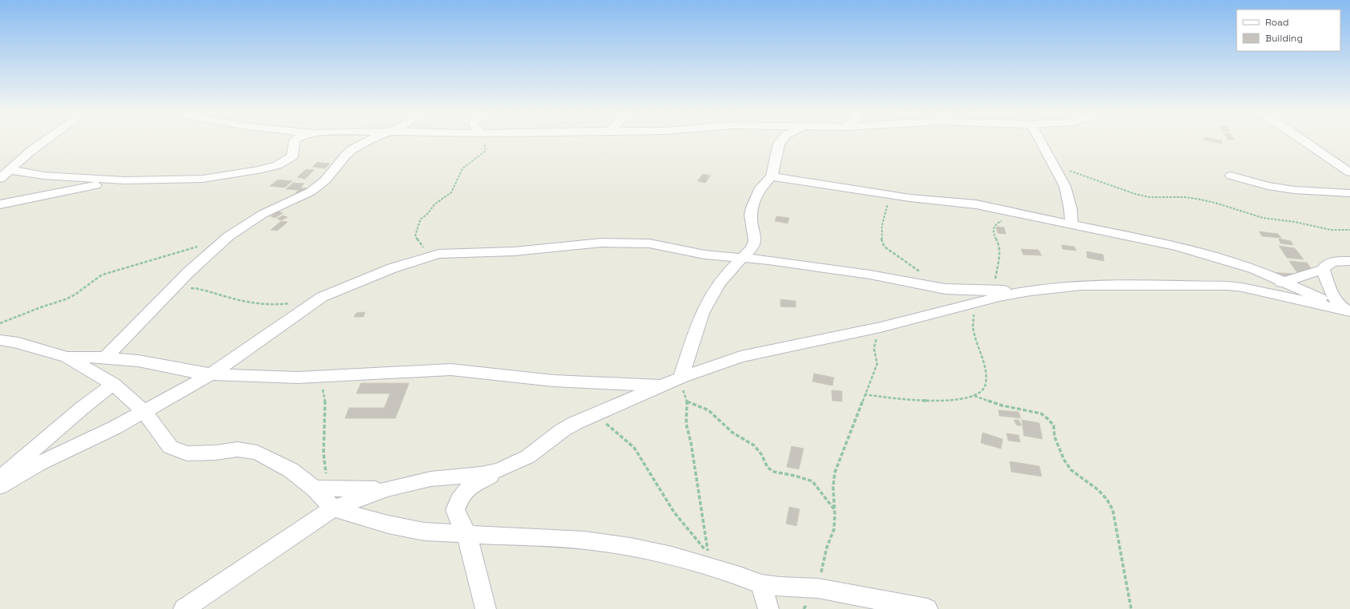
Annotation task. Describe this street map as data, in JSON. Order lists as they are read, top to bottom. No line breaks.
{"legend":["Road","Building"]}
